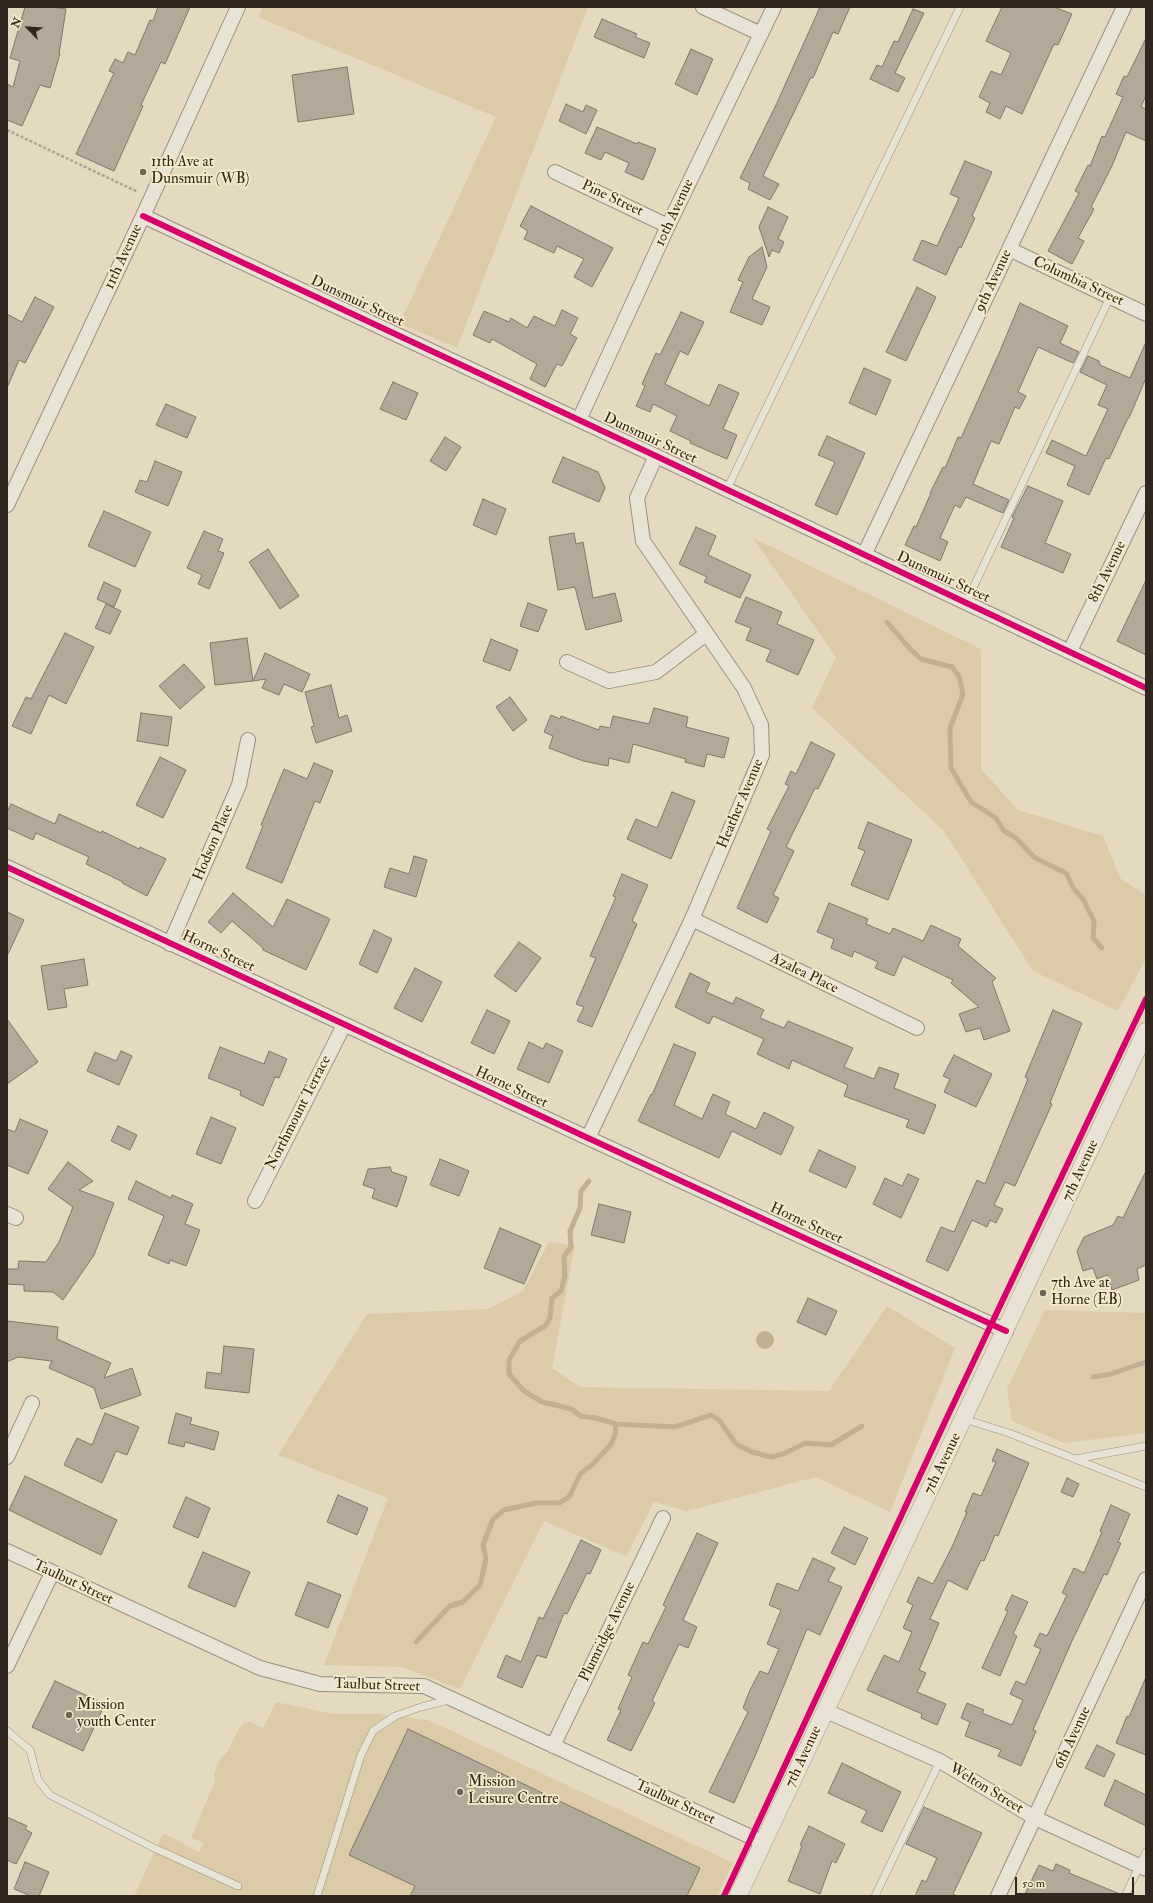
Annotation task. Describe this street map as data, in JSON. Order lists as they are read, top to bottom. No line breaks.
{"streets":{"street":["Pine Street","10th Avenue","11th Avenue","9th Avenue","Columbia Street","Dunsmuir Street","8th Avenue","Heather Avenue","Hodson Place","Horne Street","Azalea Place","Northmount Terrace","7th Avenue","Taulbut Street","Plumridge Avenue","6th Avenue","Welton Street"]},"crossings":[["Pine Street","10th Avenue"],["10th Avenue","Dunsmuir Street"],["11th Avenue","Dunsmuir Street"],["9th Avenue","Columbia Street"],["9th Avenue","Dunsmuir Street"],["Dunsmuir Street","8th Avenue"],["Dunsmuir Street","Heather Avenue"],["Heather Avenue","Horne Street"],["Heather Avenue","Azalea Place"],["Hodson Place","Horne Street"],["Horne Street","Northmount Terrace"],["Horne Street","7th Avenue"],["7th Avenue","Taulbut Street"],["7th Avenue","Welton Street"],["Taulbut Street","Plumridge Avenue"],["6th Avenue","Welton Street"]],"places":["11th Ave at Dunsmuir (WB)","7th Ave at Horne (EB)","Mission youth Center","Mission Leisure Centre"],"scale_bar":"50 m","north":"top left"}
